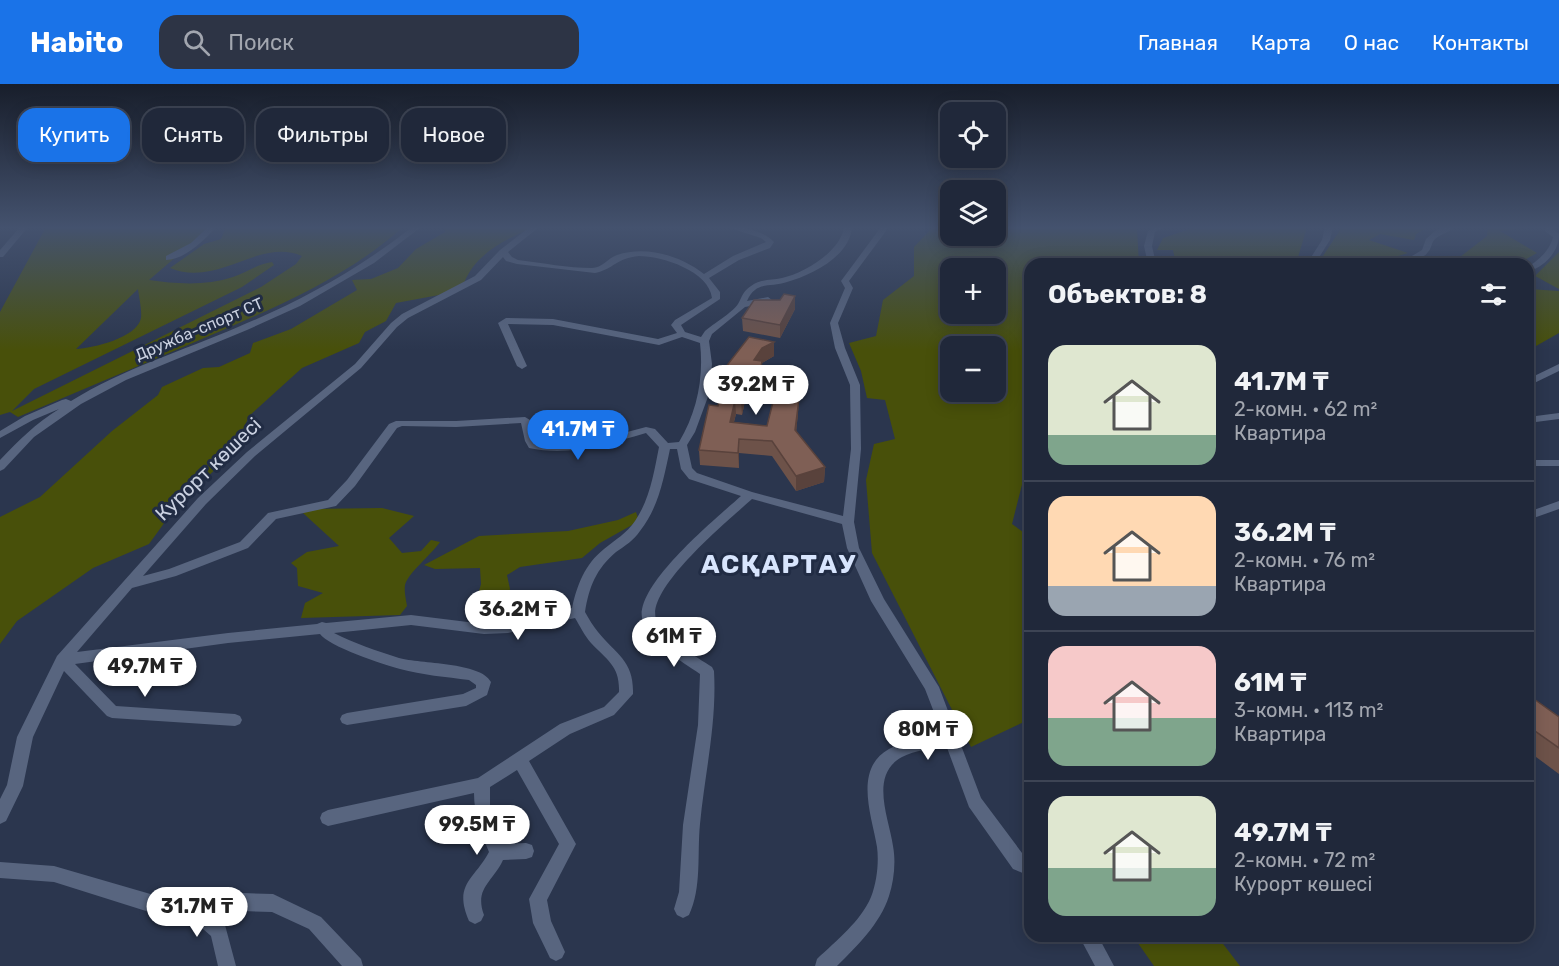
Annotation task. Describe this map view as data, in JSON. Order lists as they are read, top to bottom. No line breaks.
{"streets":{"street":["Дружба-спорт СТ","Курорт көшесі"]},"districts":["АСҚАРТАУ"],"page":{"header":"Habito","search":"Поиск","nav":["Главная","Карта","О нас","Контакты"],"map_buttons":["+","−"],"chip":["Купить","Снять","Фильтры","Новое"],"heading":"Объектов: 8","list":[{"name":"41.7M ₸","note":"2-комн. · 62 m² · Квартира"},{"name":"36.2M ₸","note":"2-комн. · 76 m² · Квартира"},{"name":"61M ₸","note":"3-комн. · 113 m² · Квартира"},{"name":"49.7M ₸","note":"2-комн. · 72 m² · Курорт көшесі"}],"price":["39.2M ₸","41.7M ₸","36.2M ₸","61M ₸","49.7M ₸","80M ₸","99.5M ₸","31.7M ₸"]}}
